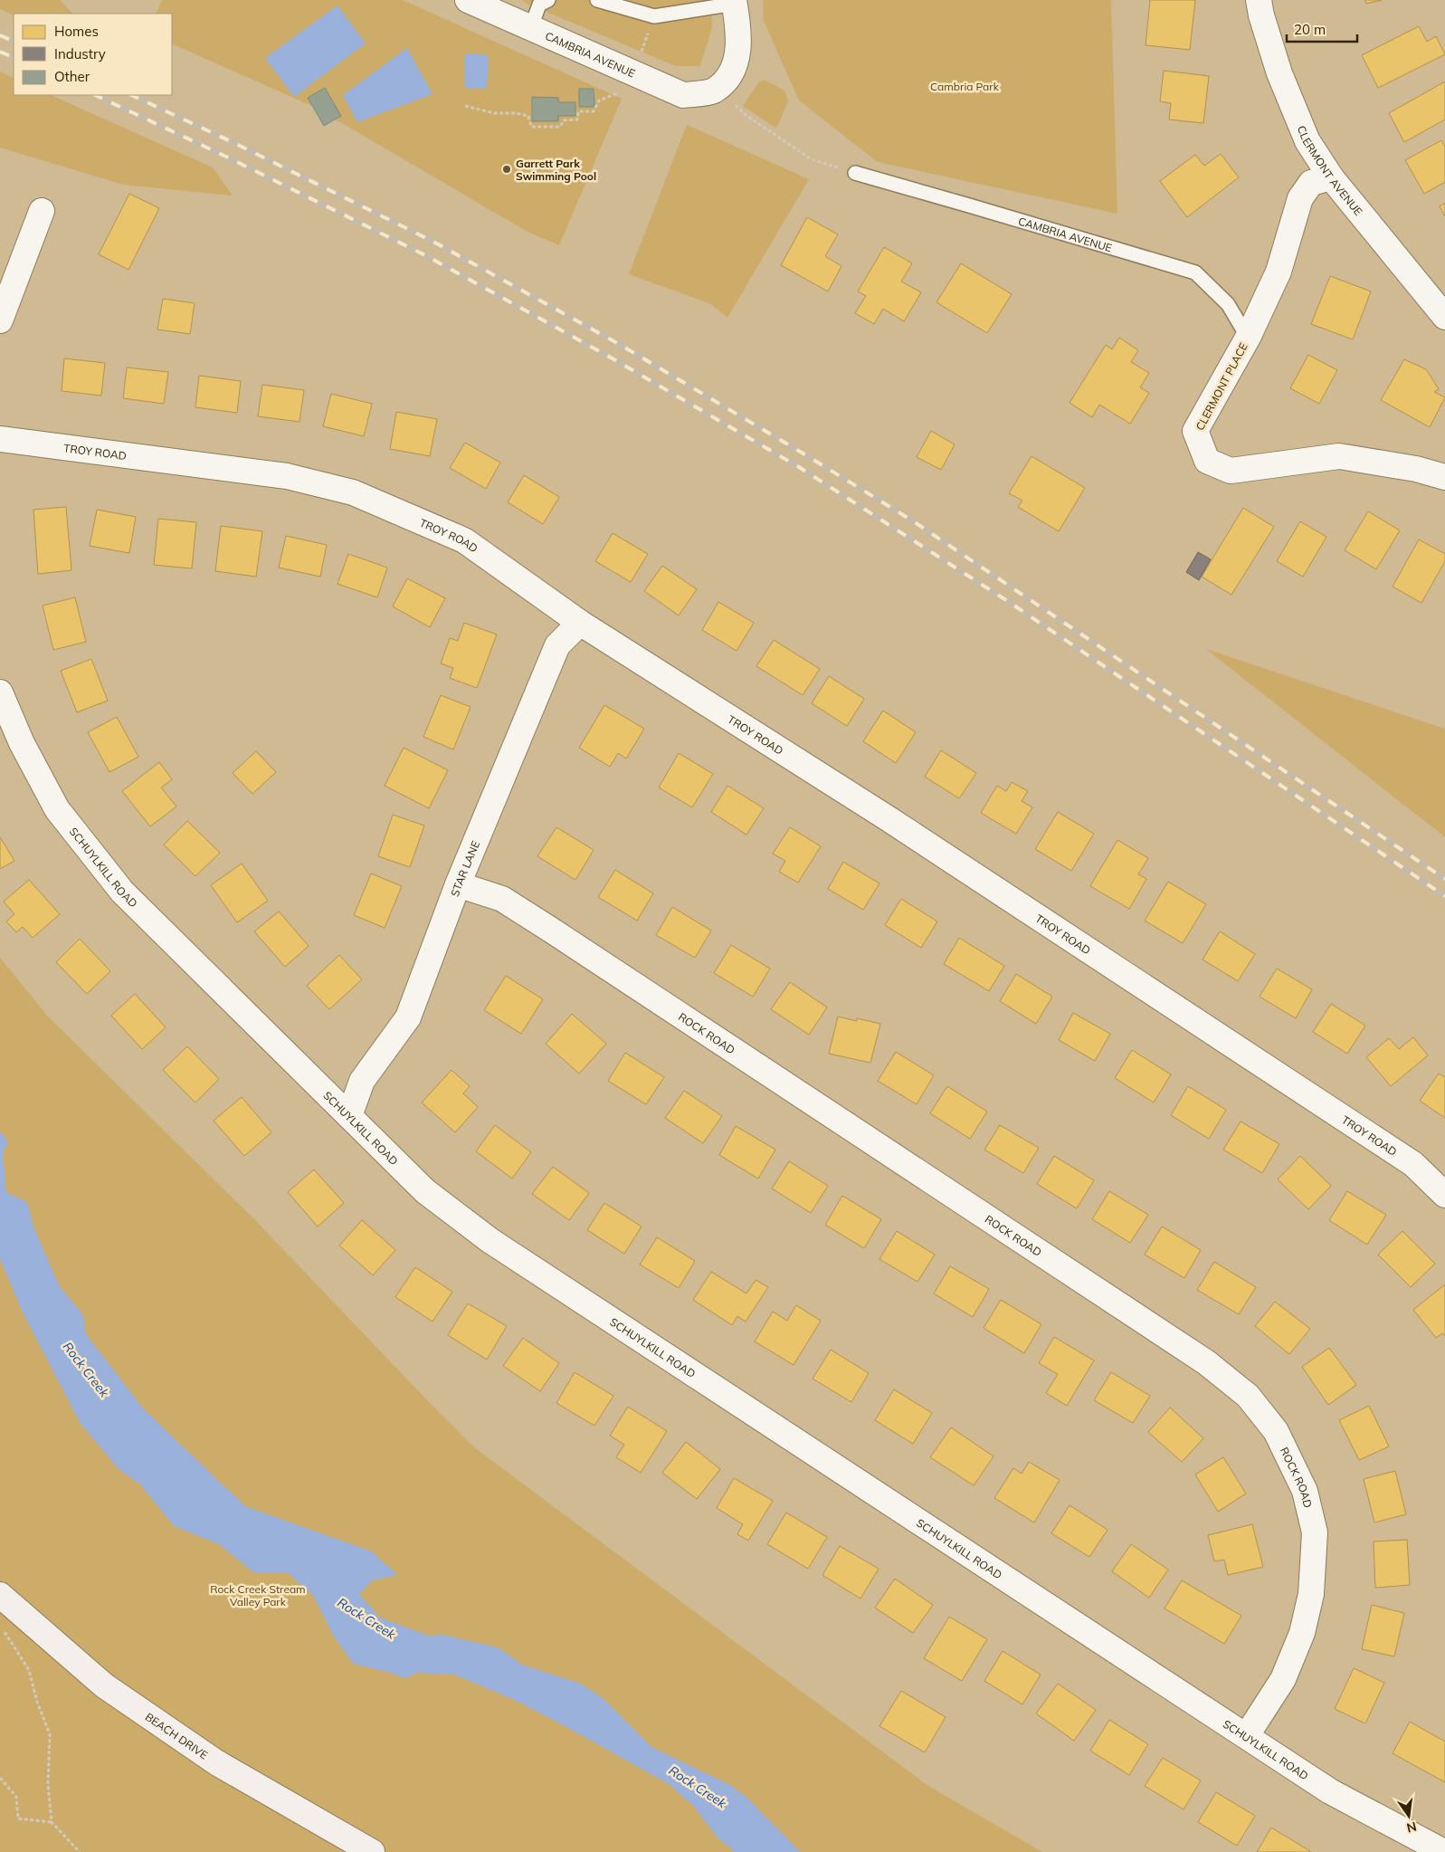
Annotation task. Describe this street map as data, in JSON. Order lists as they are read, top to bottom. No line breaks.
{"streets":{"street":["CAMBRIA AVENUE","CLERMONT AVENUE","CLERMONT PLACE","TROY ROAD","SCHUYLKILL ROAD","STAR LANE","ROCK ROAD","BEACH DRIVE"]},"crossings":[["CAMBRIA AVENUE","CLERMONT PLACE"],["CLERMONT AVENUE","CLERMONT PLACE"],["TROY ROAD","STAR LANE"],["SCHUYLKILL ROAD","STAR LANE"],["SCHUYLKILL ROAD","ROCK ROAD"],["STAR LANE","ROCK ROAD"]],"water":["Rock Creek"],"parks":["Cambria Park","Rock Creek Stream Valley Park"],"places":["Garrett Park Swimming Pool"],"legend":["Homes","Industry","Other"],"scale_bar":"20 m","north":"bottom"}
